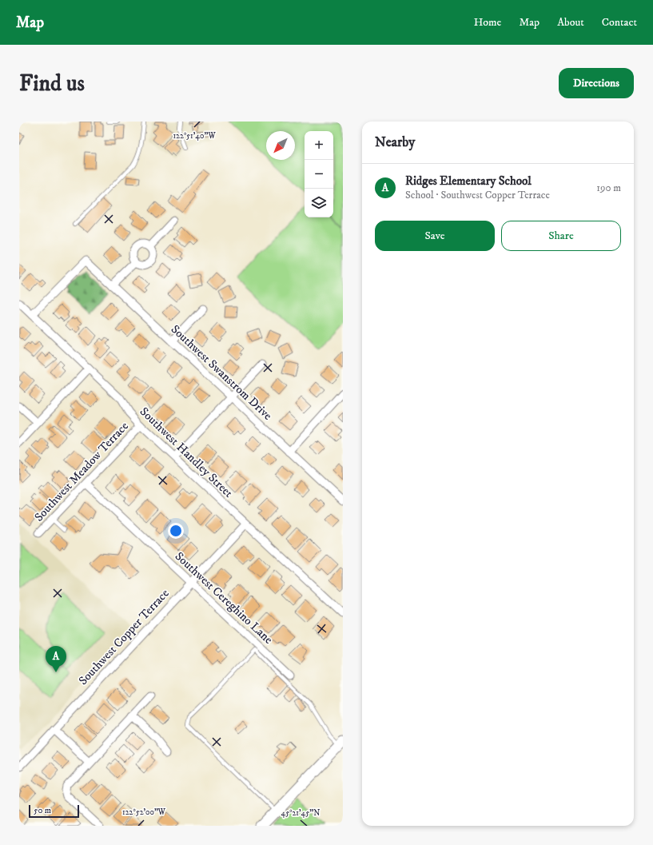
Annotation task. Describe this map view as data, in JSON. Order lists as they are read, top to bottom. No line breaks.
{"streets":{"street":["Southwest Swanstrom Drive","Southwest Handley Street","Southwest Meadow Terrace","Southwest Cereghino Lane","Southwest Copper Terrace"]},"crossings":[["Southwest Swanstrom Drive","Southwest Handley Street"],["Southwest Handley Street","Southwest Meadow Terrace"],["Southwest Handley Street","Southwest Copper Terrace"],["Southwest Meadow Terrace","Southwest Cereghino Lane"],["Southwest Cereghino Lane","Southwest Copper Terrace"]],"scale_bar":"50 m","north":"bottom left","page":{"header":"Map","nav":["Home","Map","About","Contact"],"buttons":["Directions",["Save","Share"]],"title":"Find us","heading":"Nearby","map_buttons":["+","−"],"list":[{"mark":"A","name":"Ridges Elementary School","note":"School · Southwest Copper Terrace","value":"190 m"}],"pins":"A","scale":"50 m"},"coordinates":["122°51'40\"W","122°52'00\"W","45°21'45\"N"]}
